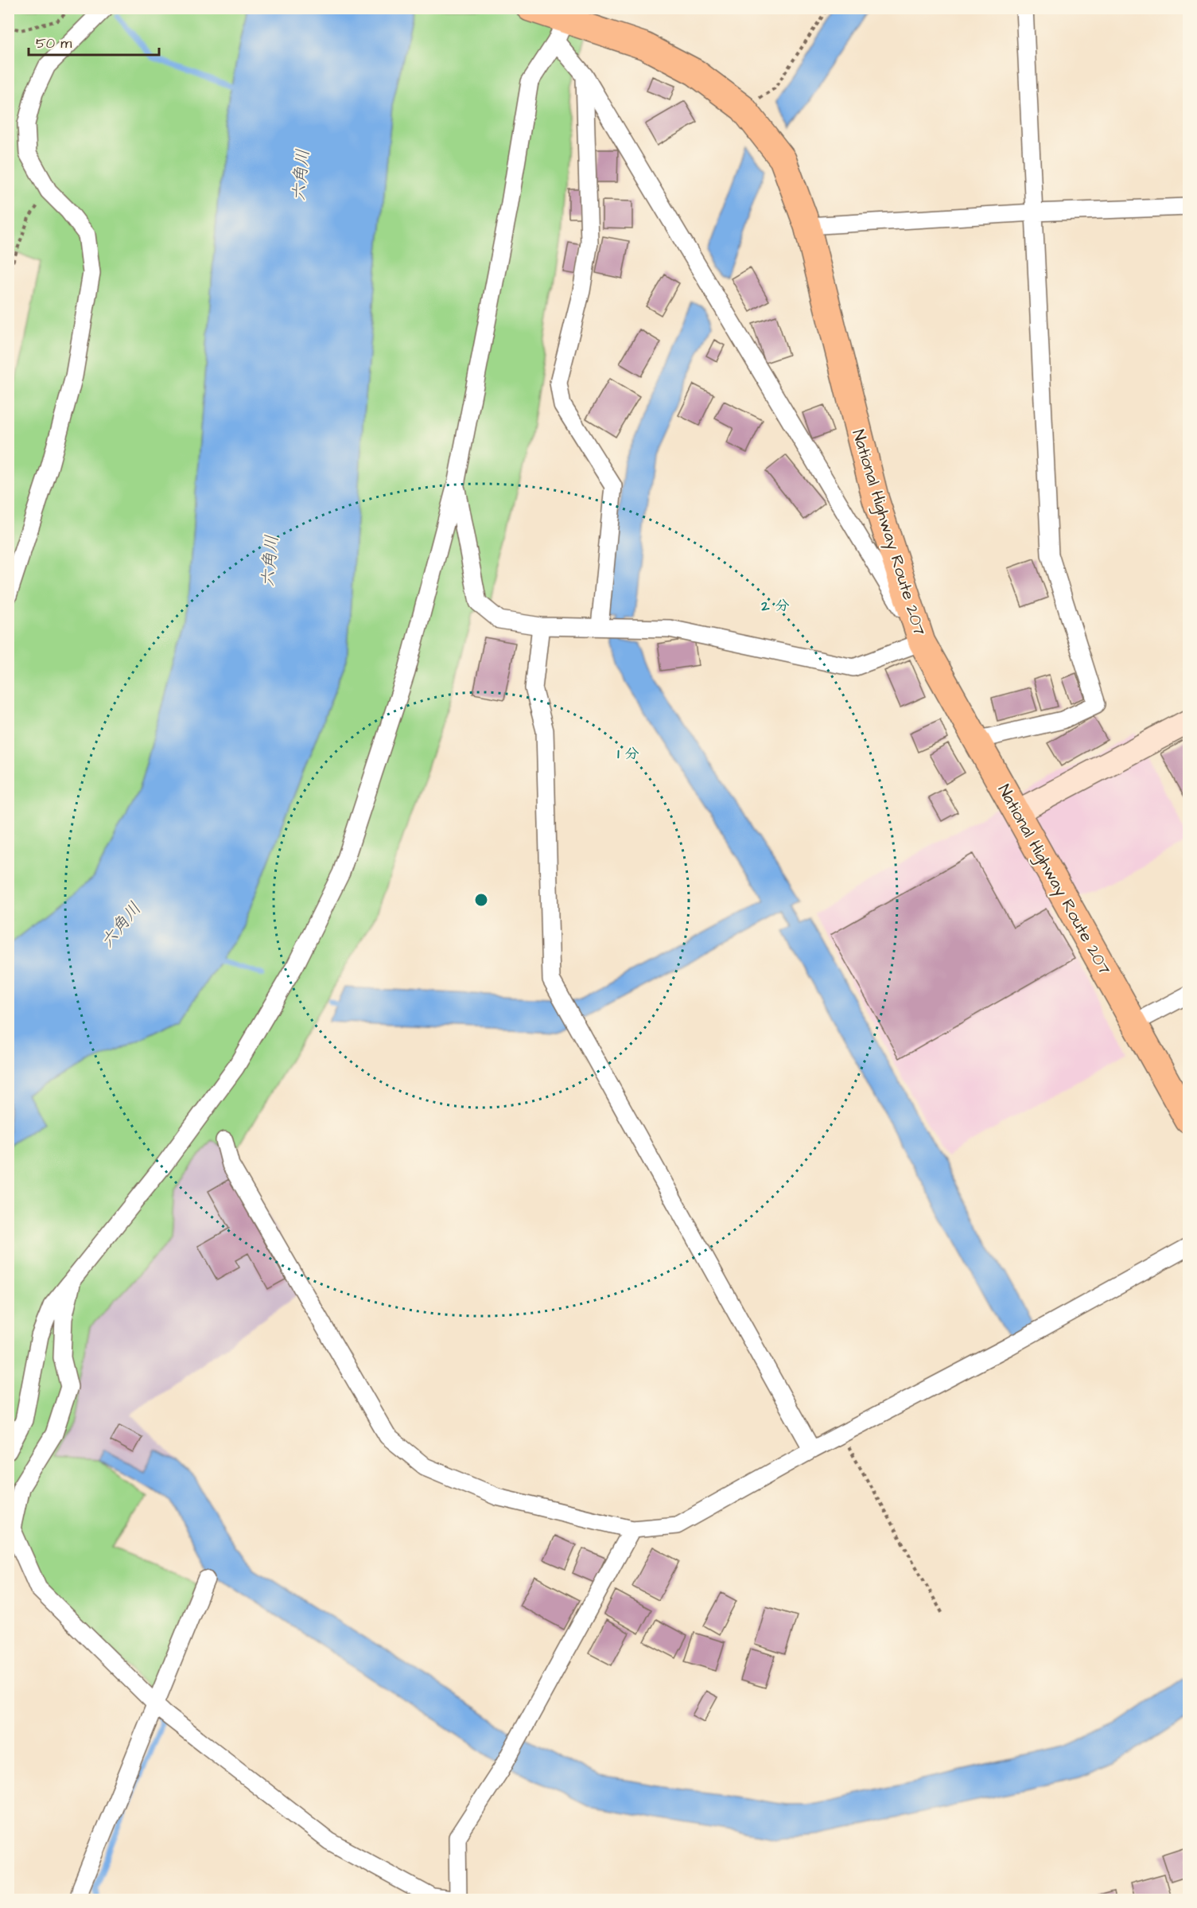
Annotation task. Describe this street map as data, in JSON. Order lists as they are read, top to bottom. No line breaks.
{"streets":{"highway":["National Highway Route 207"]},"water":["六角川"],"scale_bar":"50 m","rings":["2 分","1 分"]}
